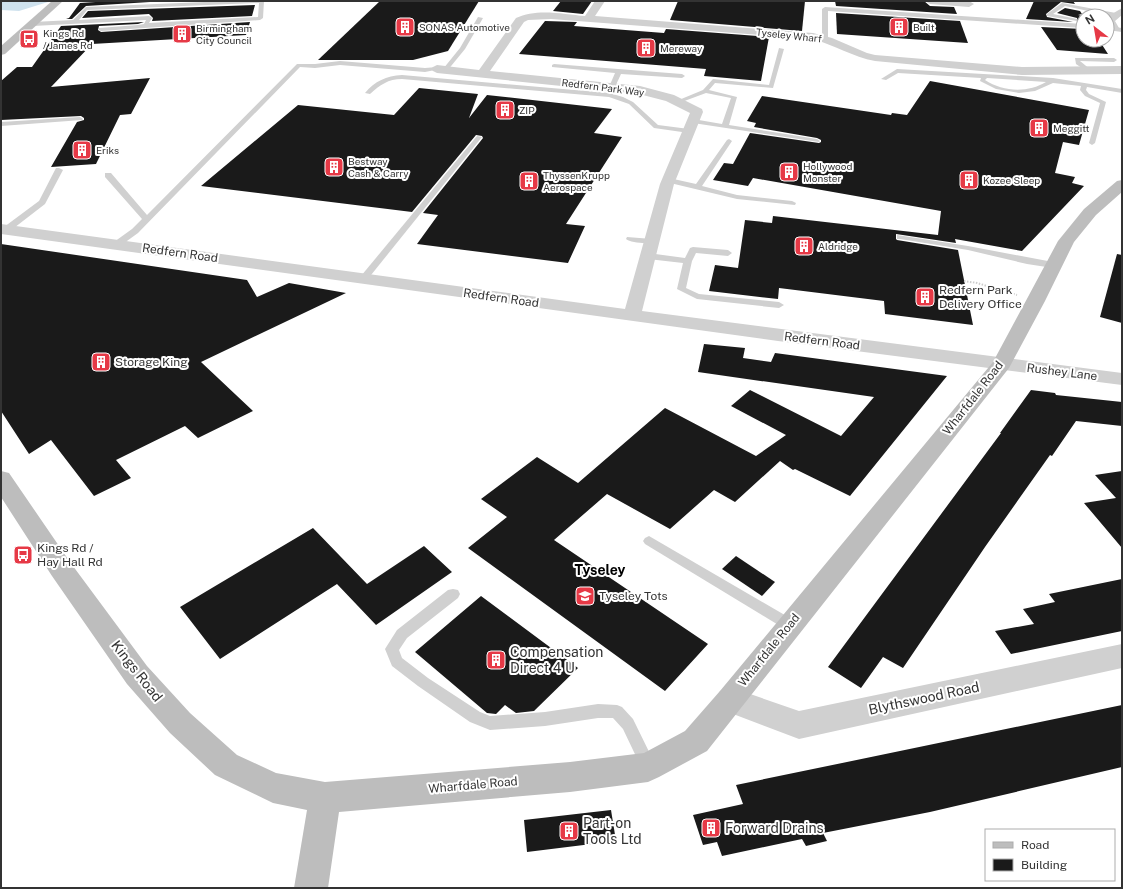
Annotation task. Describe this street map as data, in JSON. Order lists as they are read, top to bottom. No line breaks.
{"streets":{"main road":["Wharfdale Road","Kings Road"],"street":["Tyseley Wharf","Redfern Park Way","Redfern Road","Rushey Lane","Blythswood Road"]},"crossings":[["Tyseley Wharf","Redfern Park Way"],["Redfern Road","Rushey Lane"],["Redfern Road","Wharfdale Road"],["Rushey Lane","Wharfdale Road"],["Wharfdale Road","Kings Road"],["Wharfdale Road","Blythswood Road"]],"districts":["Tyseley"],"places":{"building":["SONAS Automotive","Built","Birmingham City Council","Mereway","ZIP","Meggitt","Eriks","Bestway Cash & Carry","Hollywood Monster","Kozee Sleep","ThyssenKrupp Aerospace","Aldridge","Redfern Park Delivery Office","Storage King","Compensation Direct 4 U","Forward Drains","Part-on Tools Ltd"],"bus stop":["Kings Rd / James Rd","Kings Rd / Hay Hall Rd"],"school or university":["Tyseley Tots"]},"legend":["Road","Building"],"north":"top left"}
